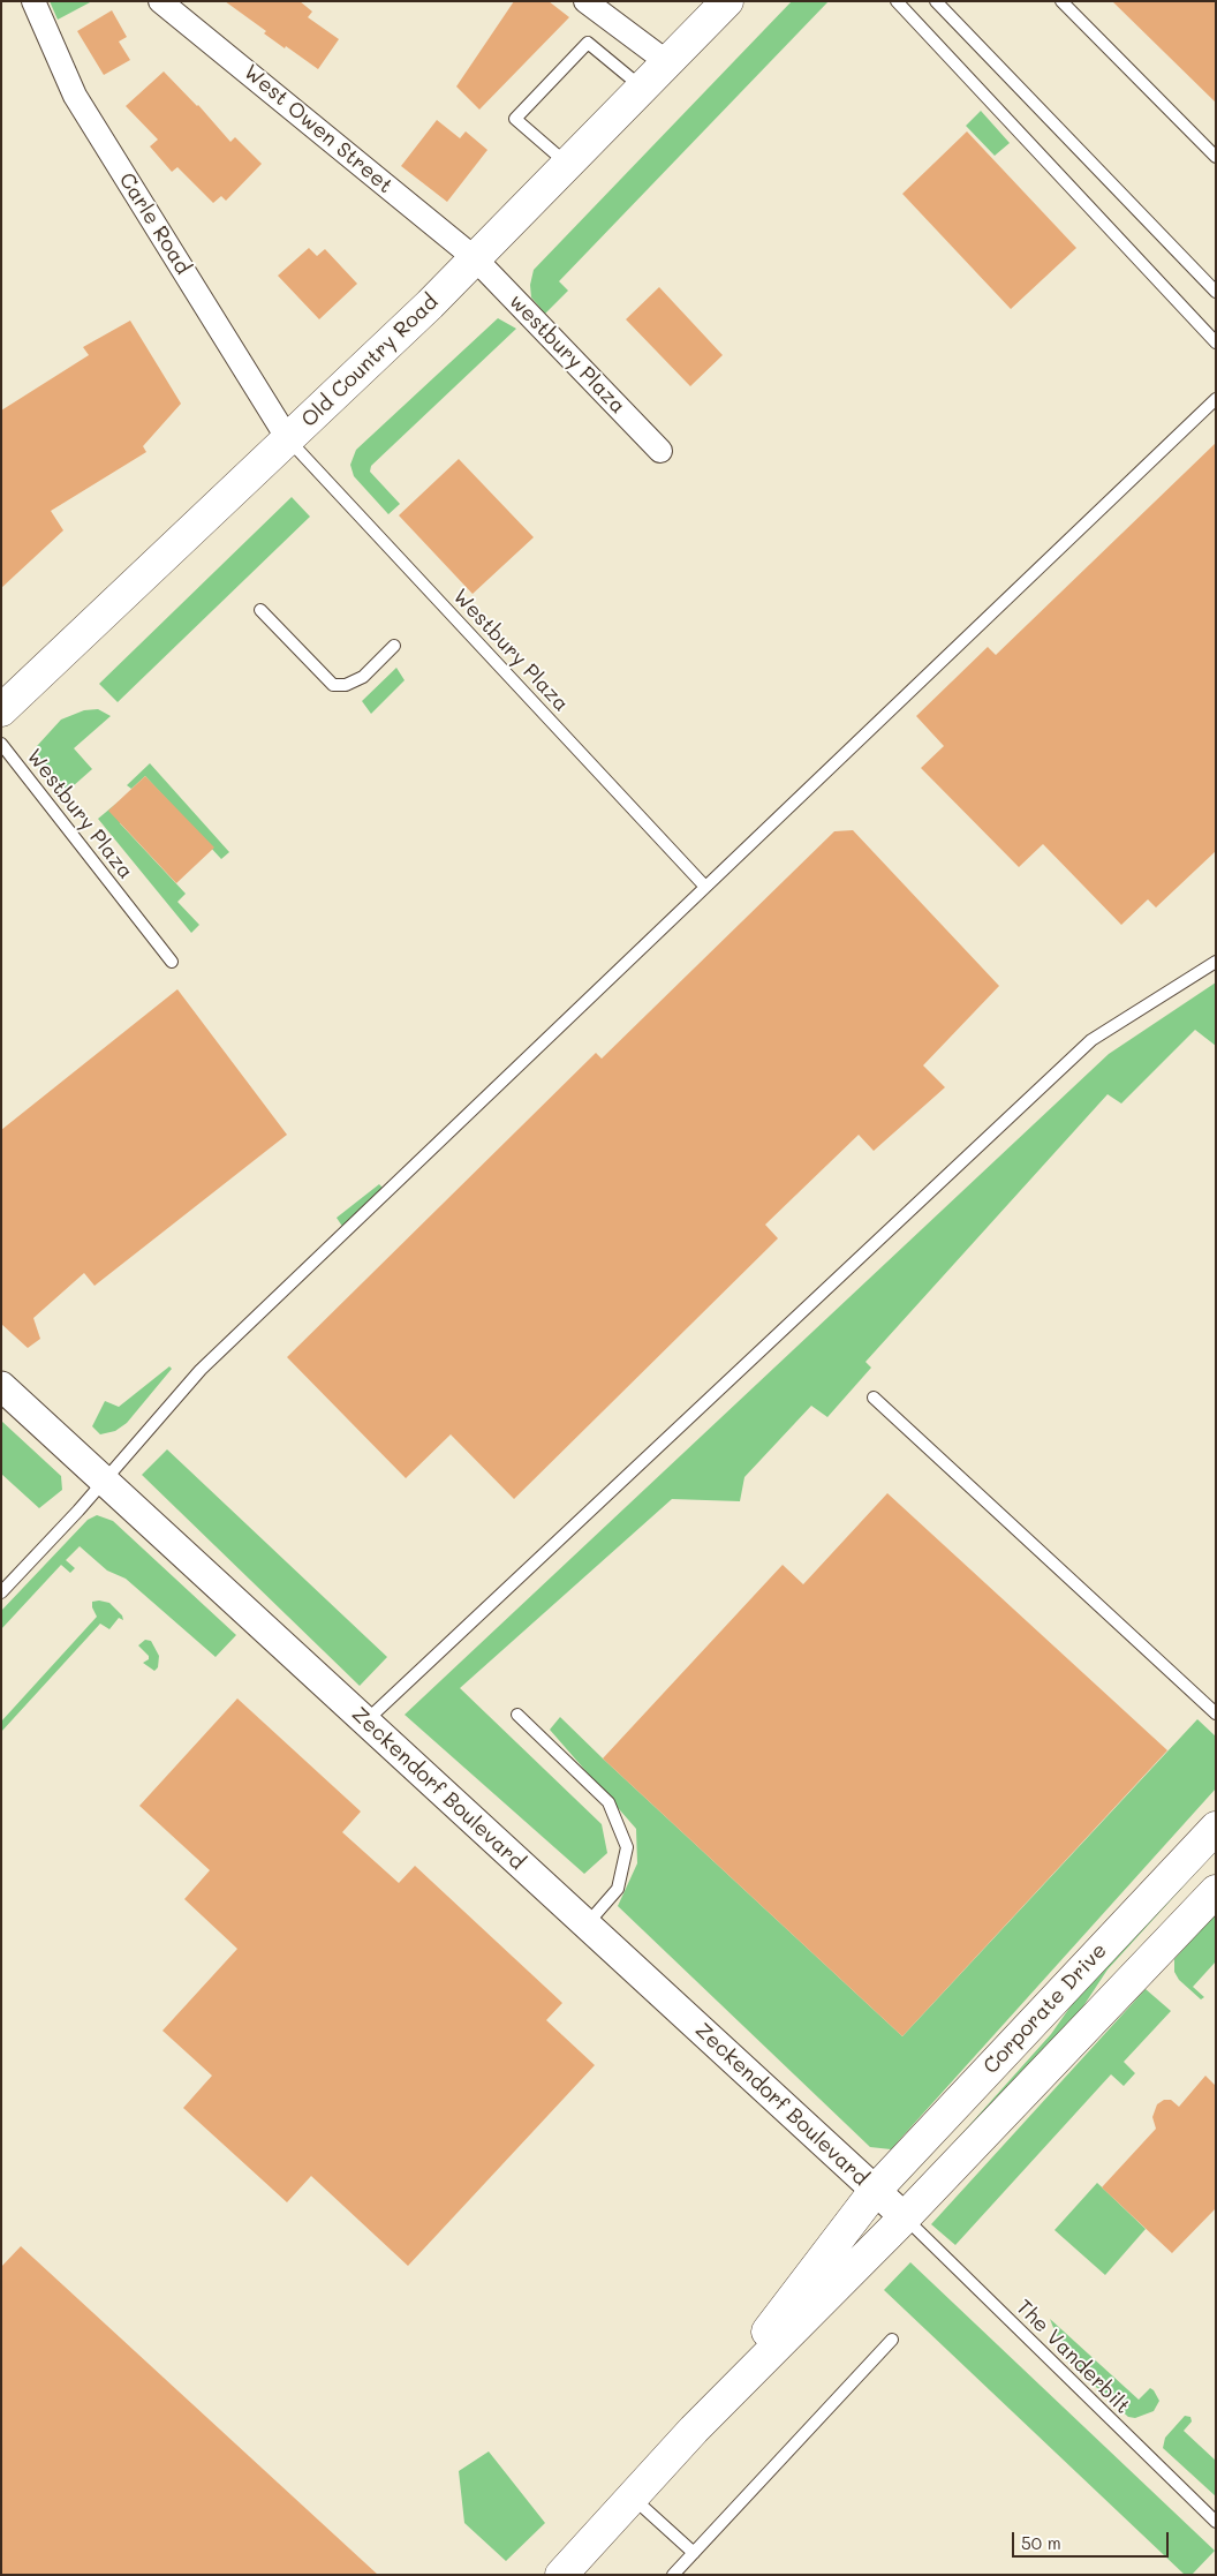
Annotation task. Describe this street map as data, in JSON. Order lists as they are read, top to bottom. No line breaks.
{"streets":{"main road":["Old Country Road","Zeckendorf Boulevard","Corporate Drive"],"street":["West Owen Street","Carle Road","westbury Plaza"],"lane":["Westbury Plaza","The Vanderbilt"]},"crossings":[["West Owen Street","westbury Plaza"],["West Owen Street","Old Country Road"],["Carle Road","Old Country Road"],["Carle Road","Westbury Plaza"],["westbury Plaza","Old Country Road"],["Old Country Road","Westbury Plaza"],["Zeckendorf Boulevard","Corporate Drive"],["Zeckendorf Boulevard","The Vanderbilt"],["Corporate Drive","The Vanderbilt"]],"scale_bar":"50 m"}
